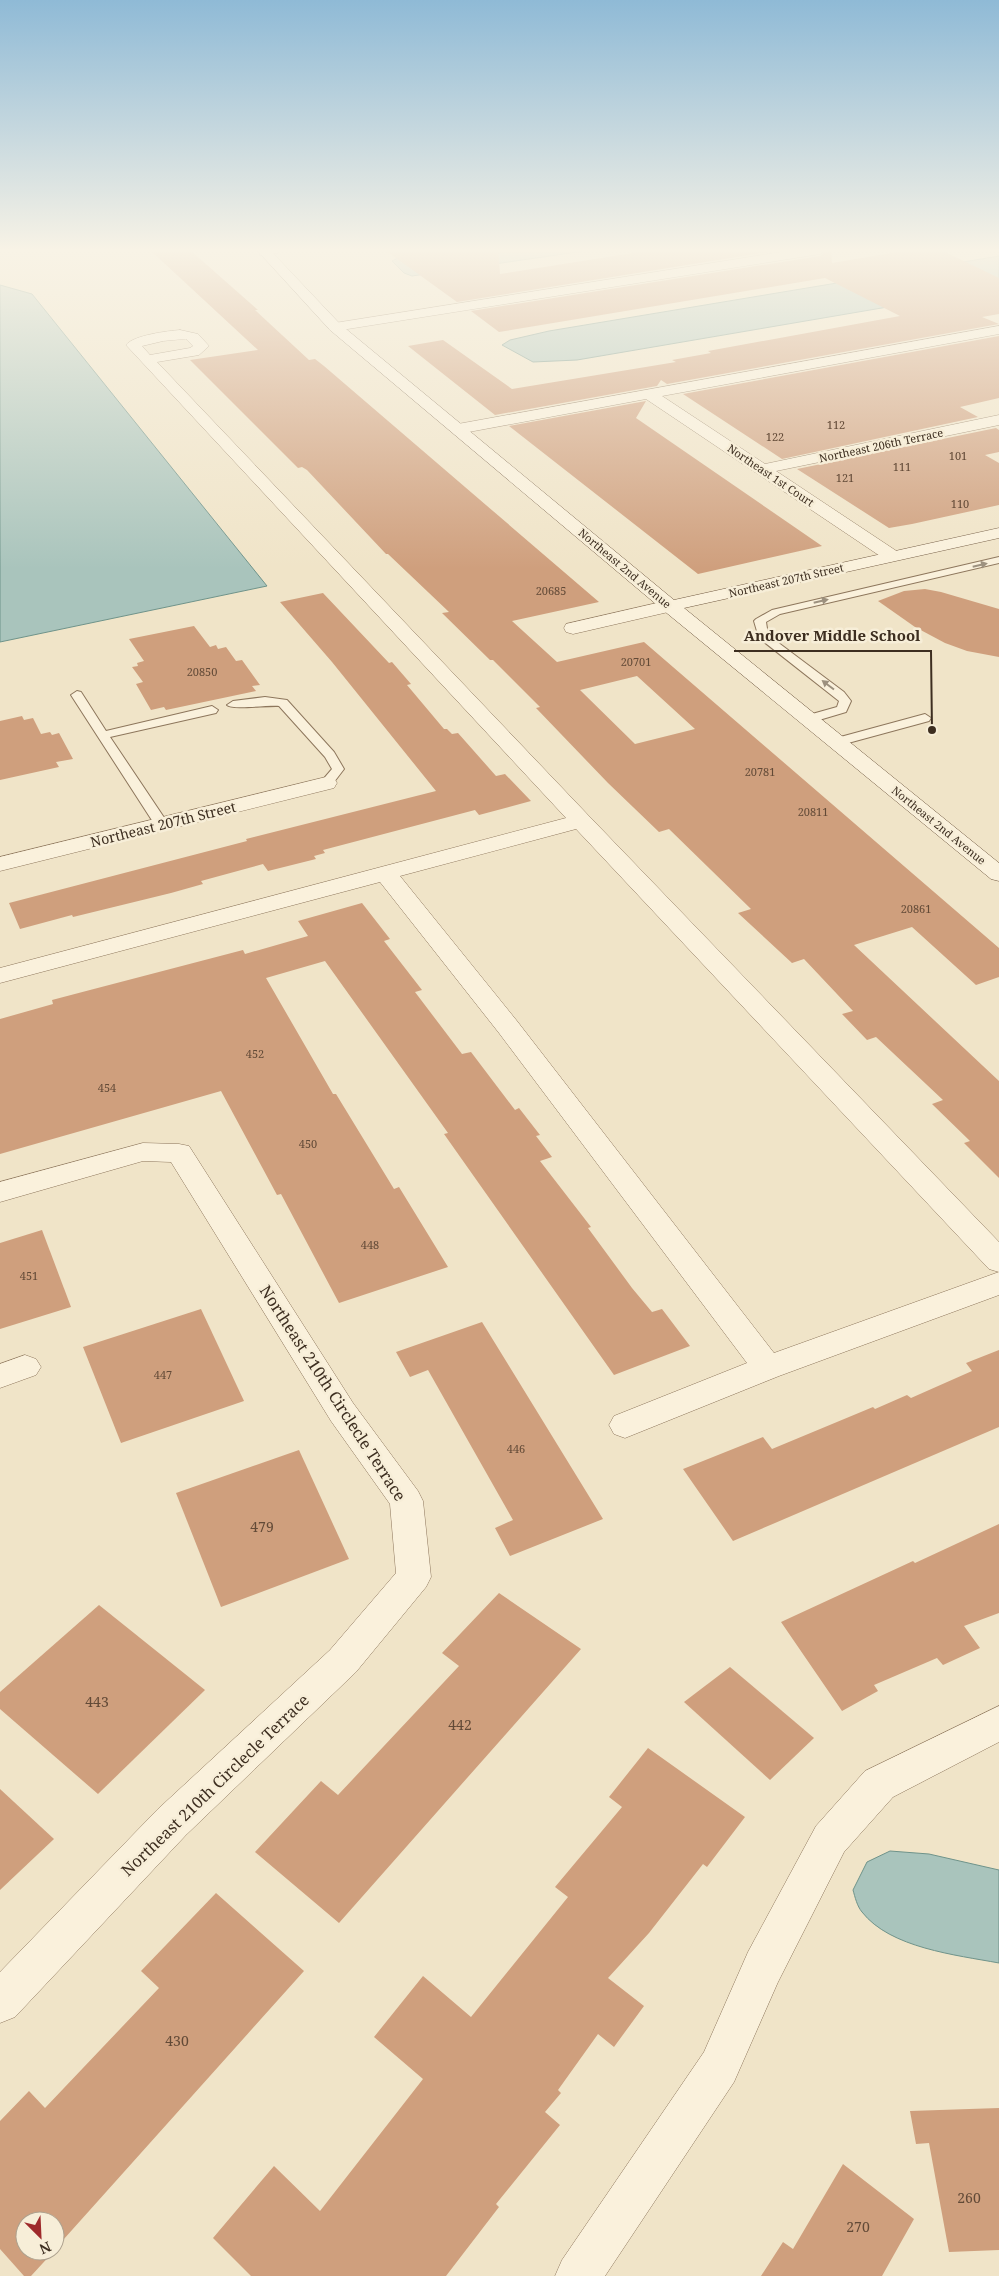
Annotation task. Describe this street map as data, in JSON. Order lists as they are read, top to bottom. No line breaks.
{"streets":{"street":["Northeast 206th Terrace","Northeast 1st Court","Northeast 2nd Avenue","Northeast 207th Street","Northeast 210th Circlecle Terrace"]},"crossings":[["Northeast 206th Terrace","Northeast 1st Court"],["Northeast 1st Court","Northeast 207th Street"],["Northeast 2nd Avenue","Northeast 207th Street"]],"places":["Andover Middle School"],"house_numbers":["112","122","101","111","121","110","20685","20701","20850","20781","20811","20861","452","454","450","448","451","447","446","479","443","442","430","260","270"],"north":"bottom right"}
